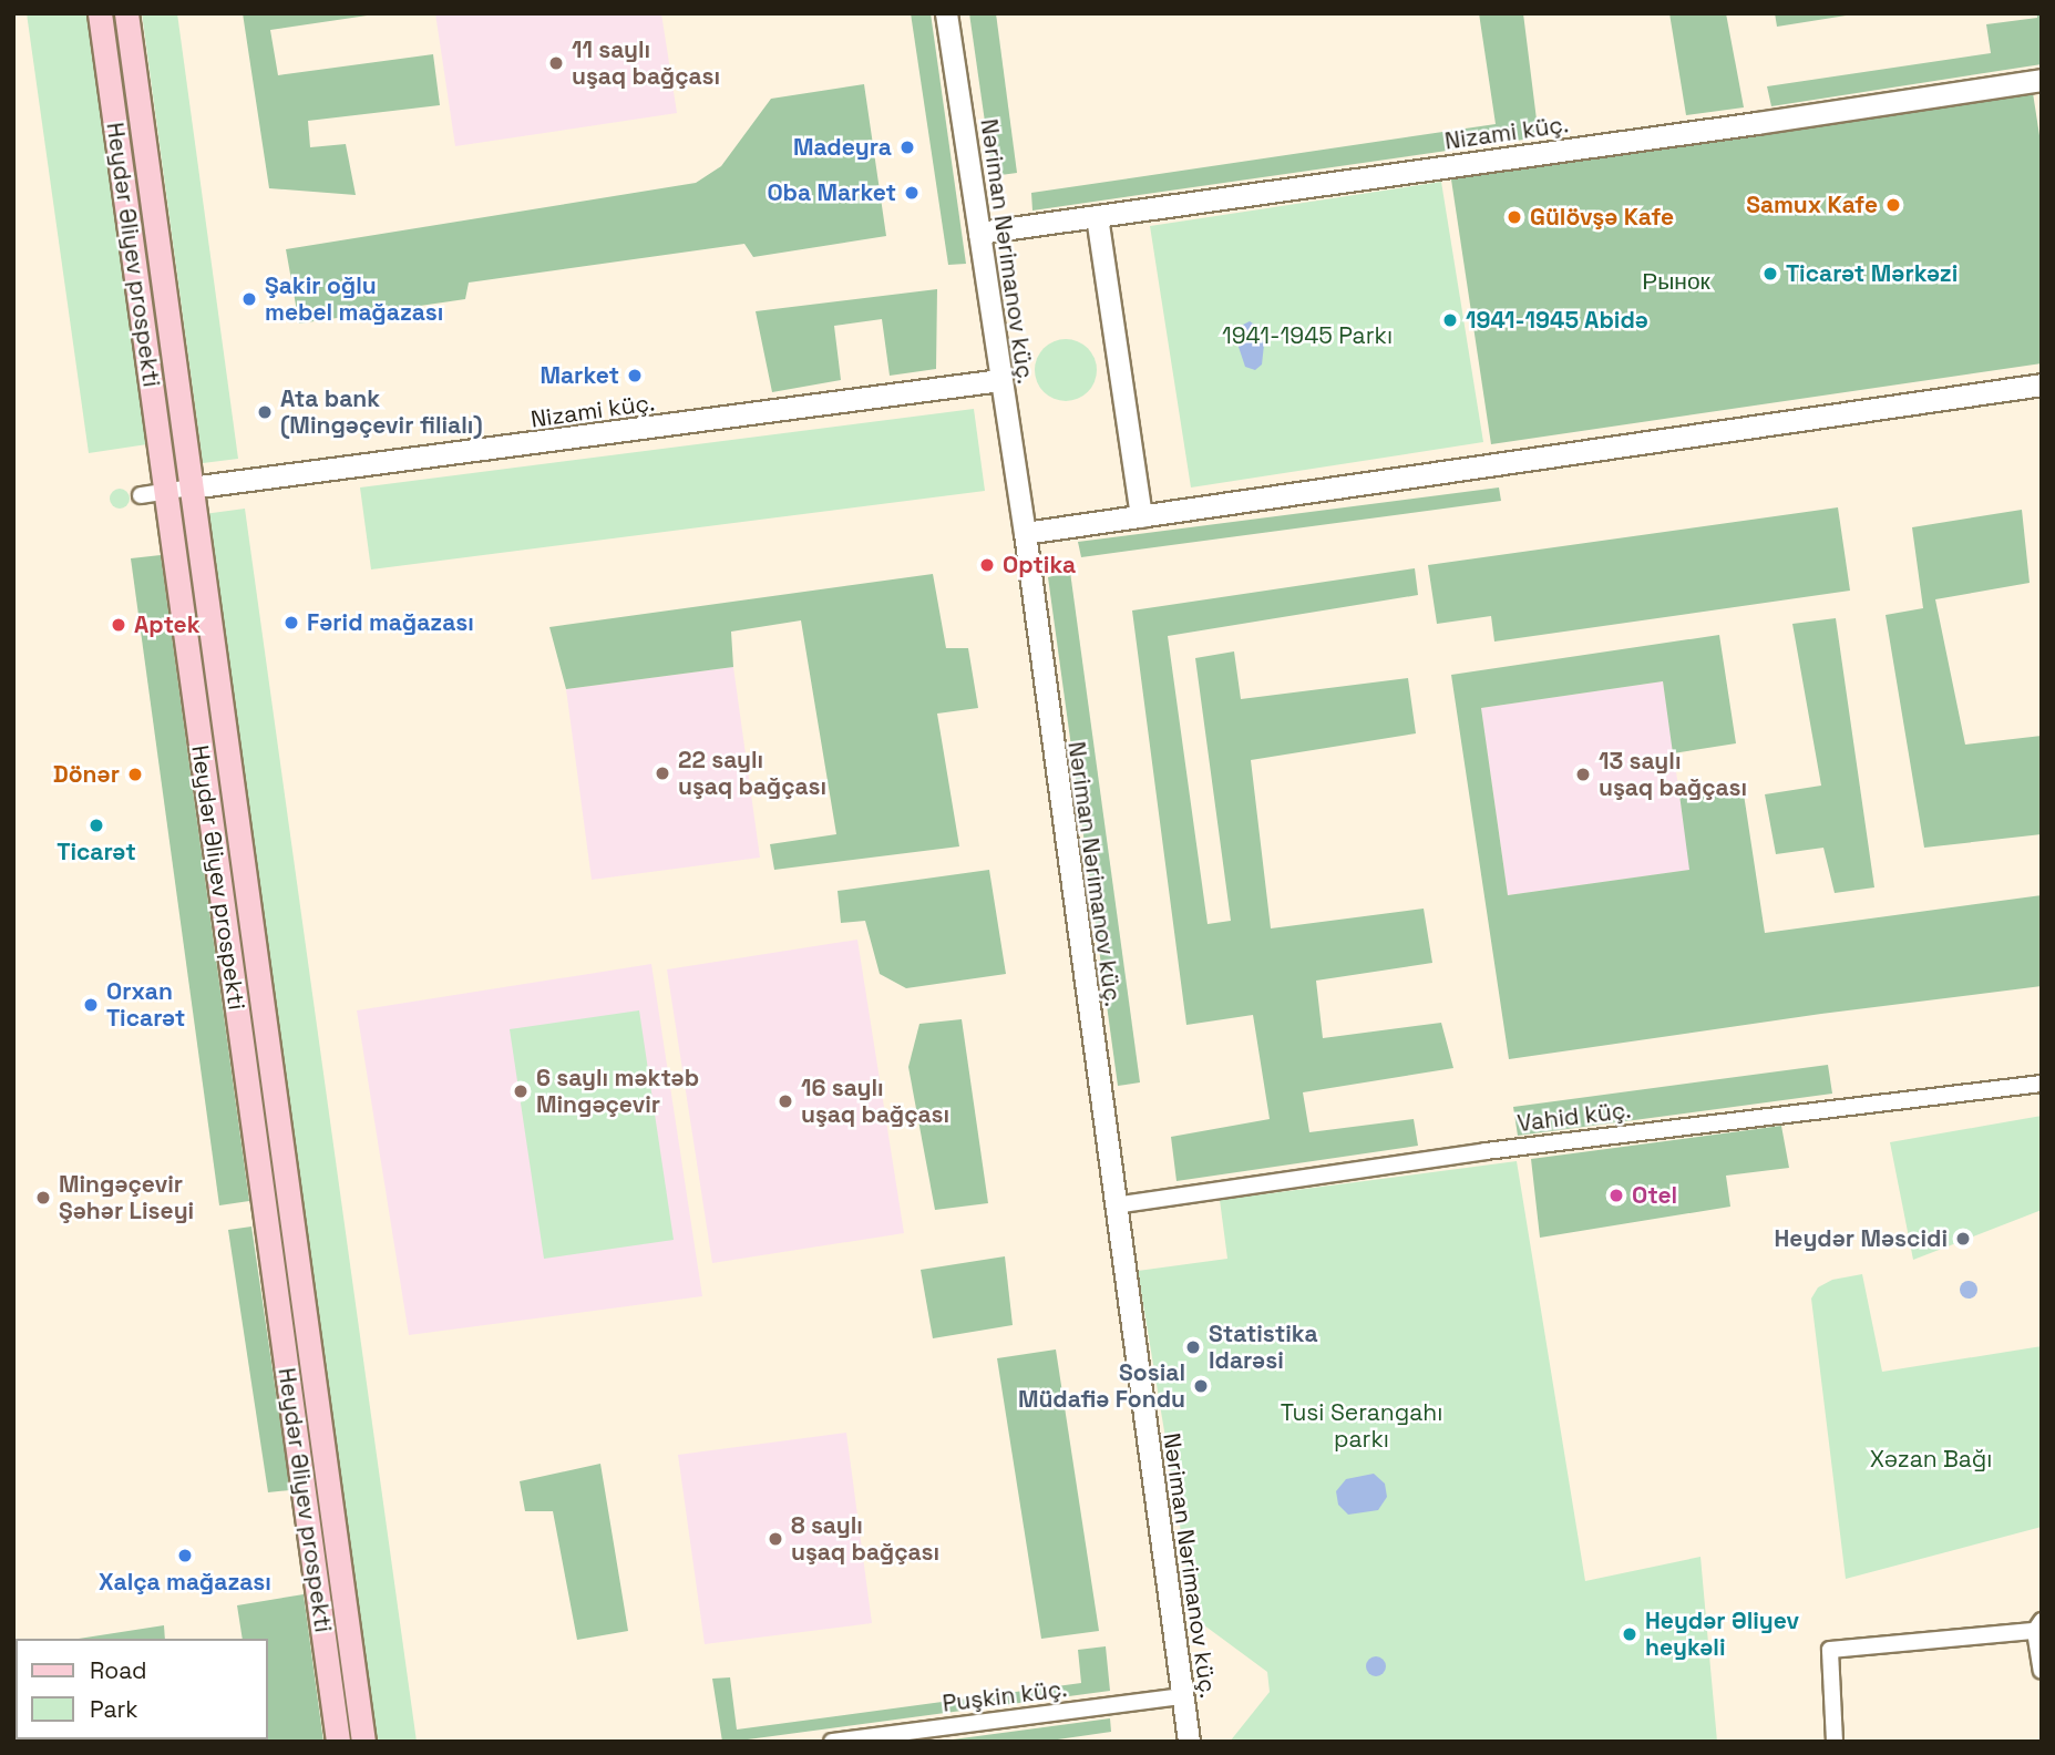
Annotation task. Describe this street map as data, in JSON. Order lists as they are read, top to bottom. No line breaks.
{"streets":{"main road":["Heydər Əliyev prospekti"],"street":["Nizami küç.","Nəriman Nərimanov küç.","Vahid küç.","Puşkin küç."]},"crossings":[["Nizami küç.","Nəriman Nərimanov küç."],["Nizami küç.","Heydər Əliyev prospekti"],["Nəriman Nərimanov küç.","Vahid küç."],["Nəriman Nərimanov küç.","Puşkin küç."]],"parks":["Рынок","1941-1945 Parkı","Tusi Serangahı parkı","Xəzan Bağı"],"places":["11 saylı uşaq bağçası","Madeyra","Oba Market","Samux Kafe","Gülövşə Kafe","Ticarət Mərkəzi","Şakir oğlu mebel mağazası","1941-1945 Abidə","Market","Ata bank (Mingəçevir filialı)","Optika","Fərid mağazası","Aptek","22 saylı uşaq bağçası","Dönər","13 saylı uşaq bağçası","Ticarət","Orxan Ticarət","6 saylı məktəb Mingəçevir","16 saylı uşaq bağçası","Otel","Mingəçevir Şəhər Liseyi","Heydər Məscidi","Statistika Idarəsi","Sosial Müdafiə Fondu","8 saylı uşaq bağçası","Xalça mağazası","Heydər Əliyev heykəli"],"legend":["Road","Park"]}
